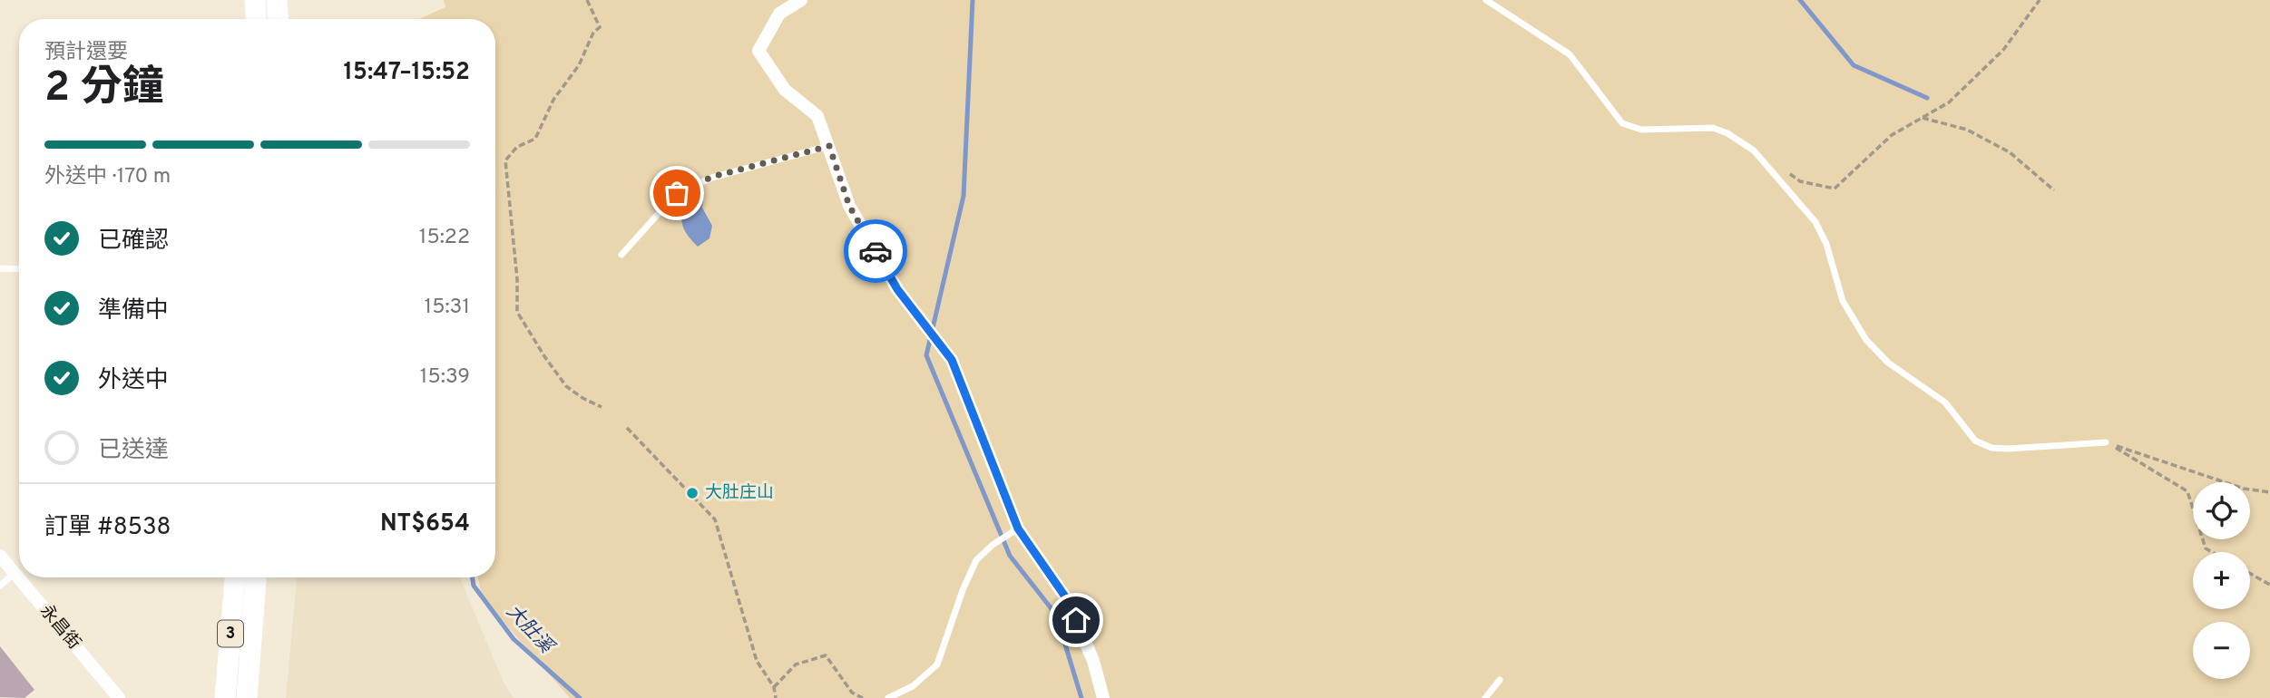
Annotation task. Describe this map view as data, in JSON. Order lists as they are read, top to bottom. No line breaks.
{"streets":{"main road":["3"],"street":["永昌街"]},"water":["大肚溪"],"places":["大肚庄山"],"page":{"heading":["2 分鐘","預計還要","15:47–15:52"],"panel":["訂單 #8538","NT$654"],"bar":"外送中 · 170 m","list":[["已確認","15:22"],["準備中","15:31"],["外送中","15:39"],"已送達"],"map_buttons":["+","−"]}}
